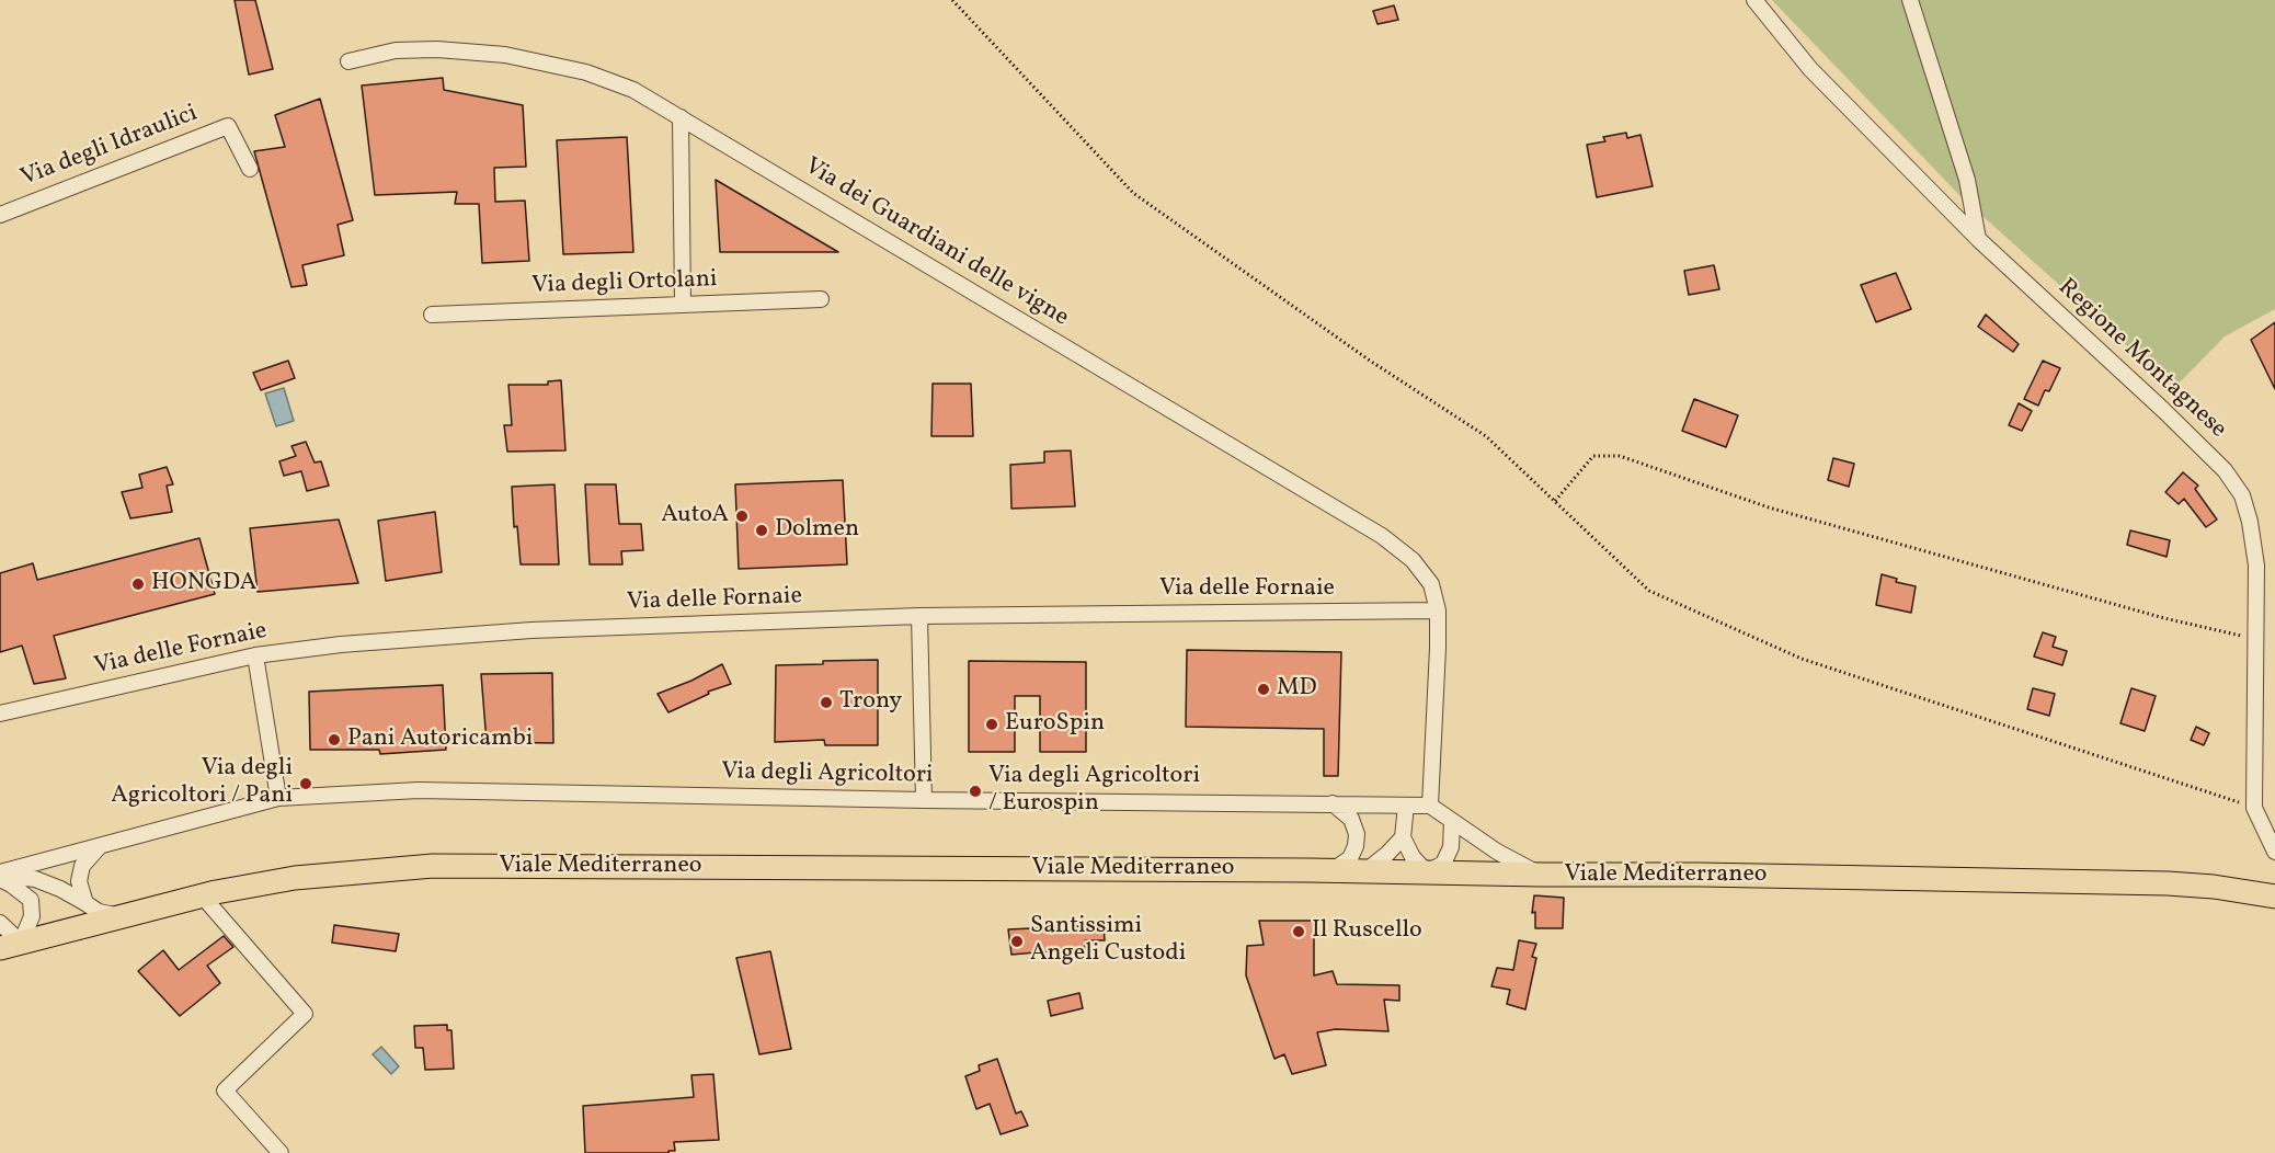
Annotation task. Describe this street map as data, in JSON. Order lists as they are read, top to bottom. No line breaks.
{"streets":{"main road":["Viale Mediterraneo"],"street":["Via degli Idraulici","Via dei Guardiani delle vigne","Via degli Ortolani","Regione Montagnese","Via delle Fornaie","Via degli Agricoltori"]},"crossings":[["Via dei Guardiani delle vigne","Via delle Fornaie"],["Via dei Guardiani delle vigne","Via degli Agricoltori"],["Via dei Guardiani delle vigne","Viale Mediterraneo"],["Via degli Agricoltori","Viale Mediterraneo"]],"places":["AutoA","Dolmen","HONGDA","MD","Trony","EuroSpin","Pani Autoricambi","Via degli Agricoltori / Pani","Via degli Agricoltori / Eurospin","Il Ruscello","Santissimi Angeli Custodi"]}
